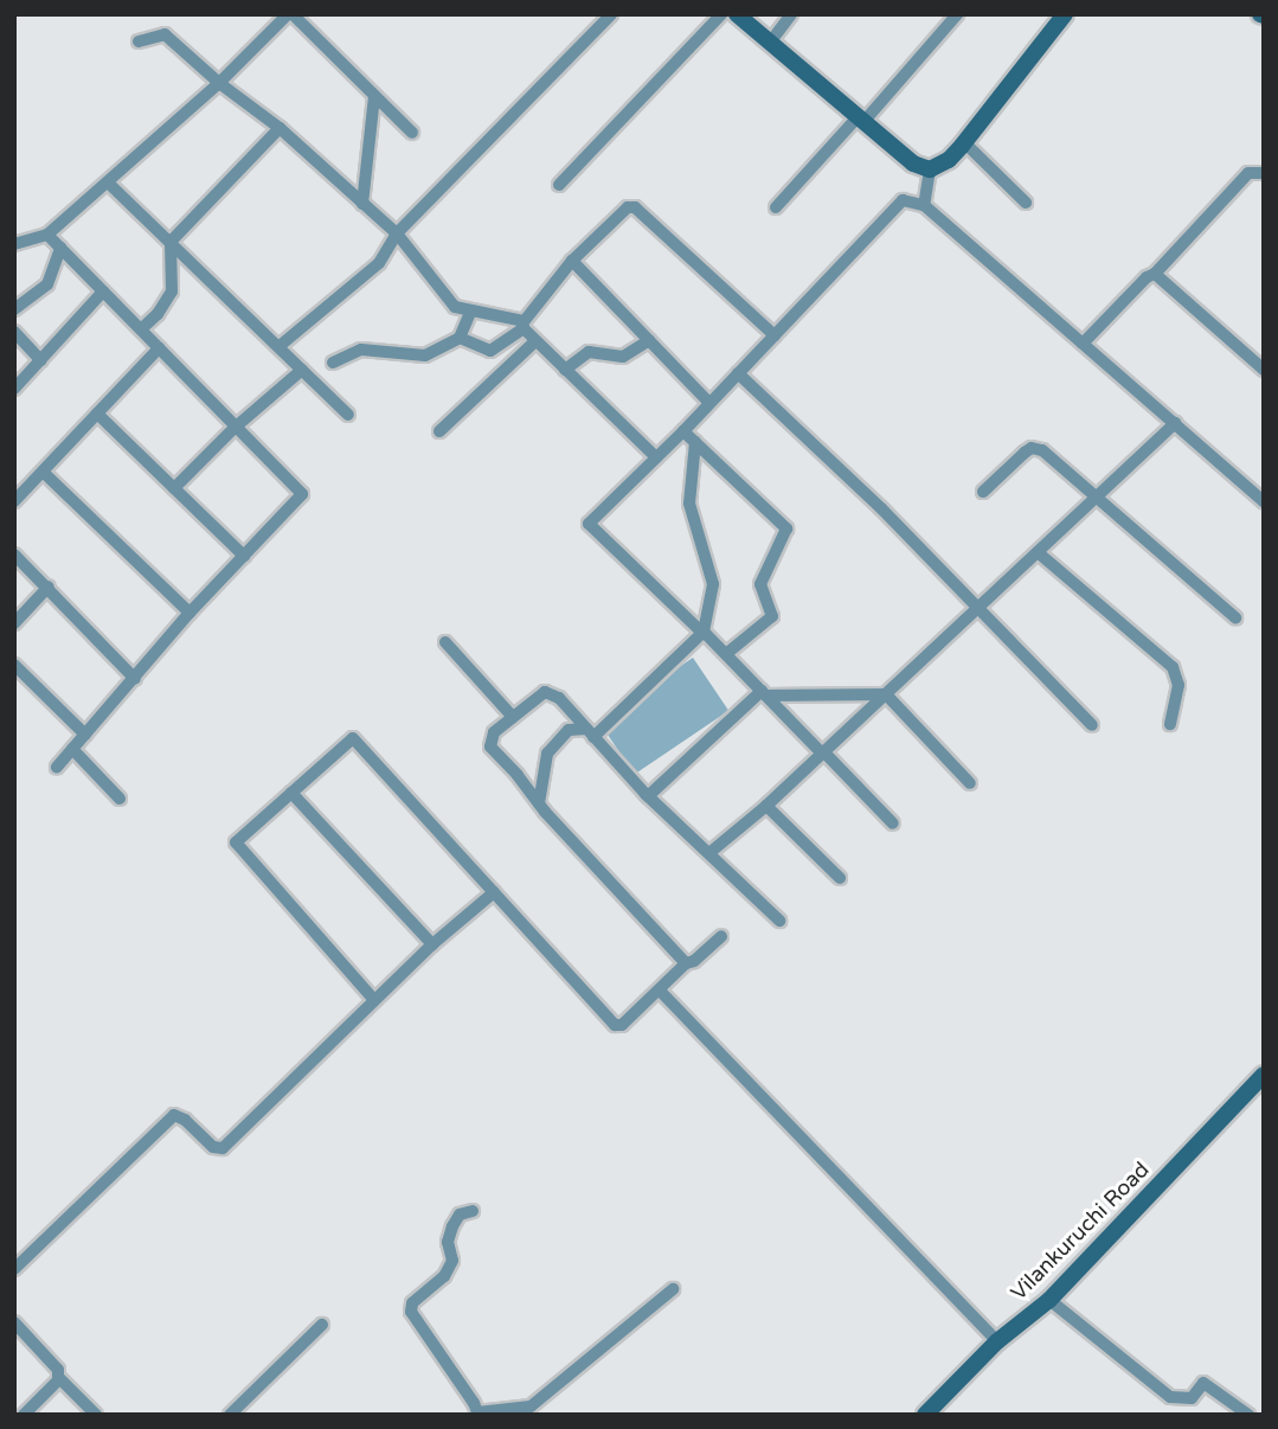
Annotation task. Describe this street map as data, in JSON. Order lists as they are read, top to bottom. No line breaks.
{"streets":{"street":["Vilankuruchi Road"]}}
